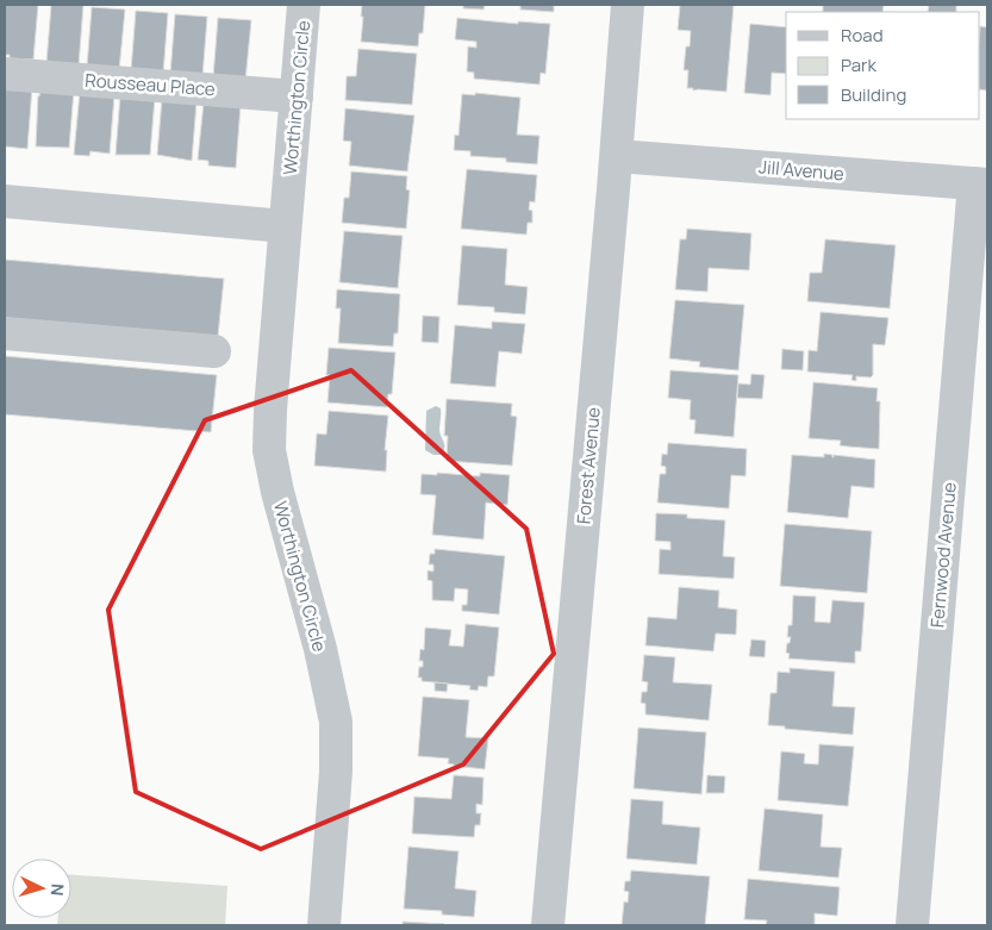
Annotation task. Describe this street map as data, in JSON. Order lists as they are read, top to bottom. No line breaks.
{"streets":{"street":["Rousseau Place","Worthington Circle","Jill Avenue","Forest Avenue","Fernwood Avenue"]},"crossings":[["Rousseau Place","Worthington Circle"],["Jill Avenue","Forest Avenue"],["Jill Avenue","Fernwood Avenue"]],"legend":["Road","Park","Building"],"north":"right"}
